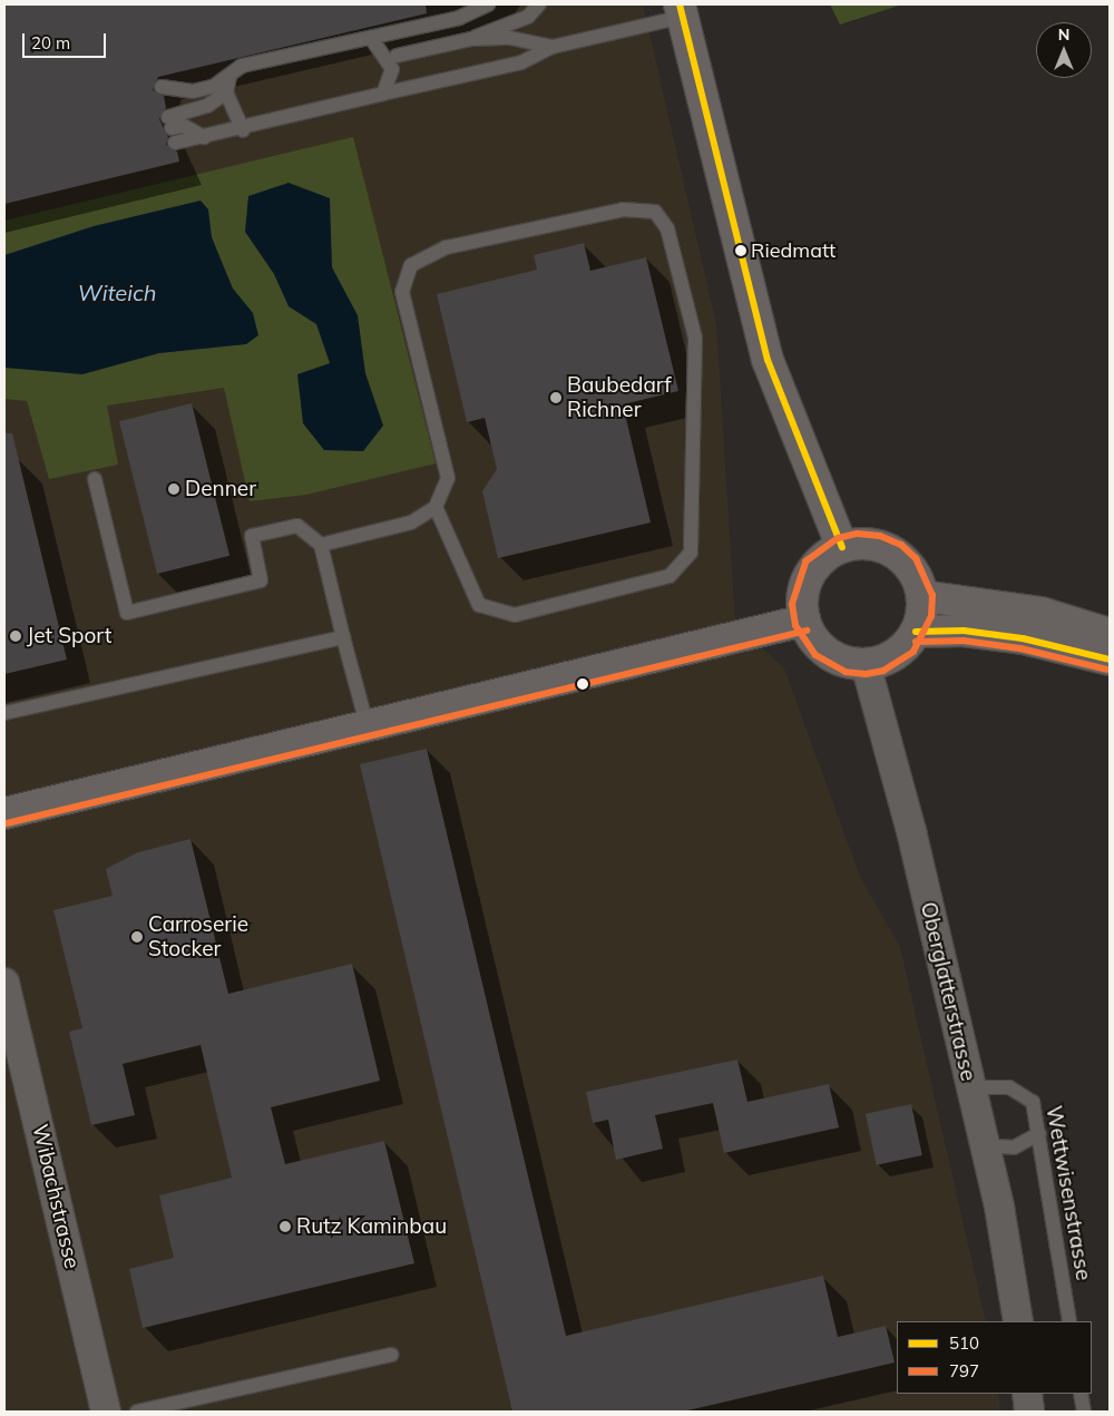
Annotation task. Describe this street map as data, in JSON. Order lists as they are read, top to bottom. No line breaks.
{"streets":{"street":["Oberglatterstrasse","Wibachstrasse"],"lane":["Wettwisenstrasse"]},"crossings":[["Oberglatterstrasse","Wettwisenstrasse"]],"water":["Witeich"],"places":["Riedmatt","Baubedarf Richner","Denner","Jet Sport","Carroserie Stocker","Rutz Kaminbau"],"lines":["transit line 510","transit line 797"],"legend":["510","797"],"scale_bar":"20 m","north":"top"}
